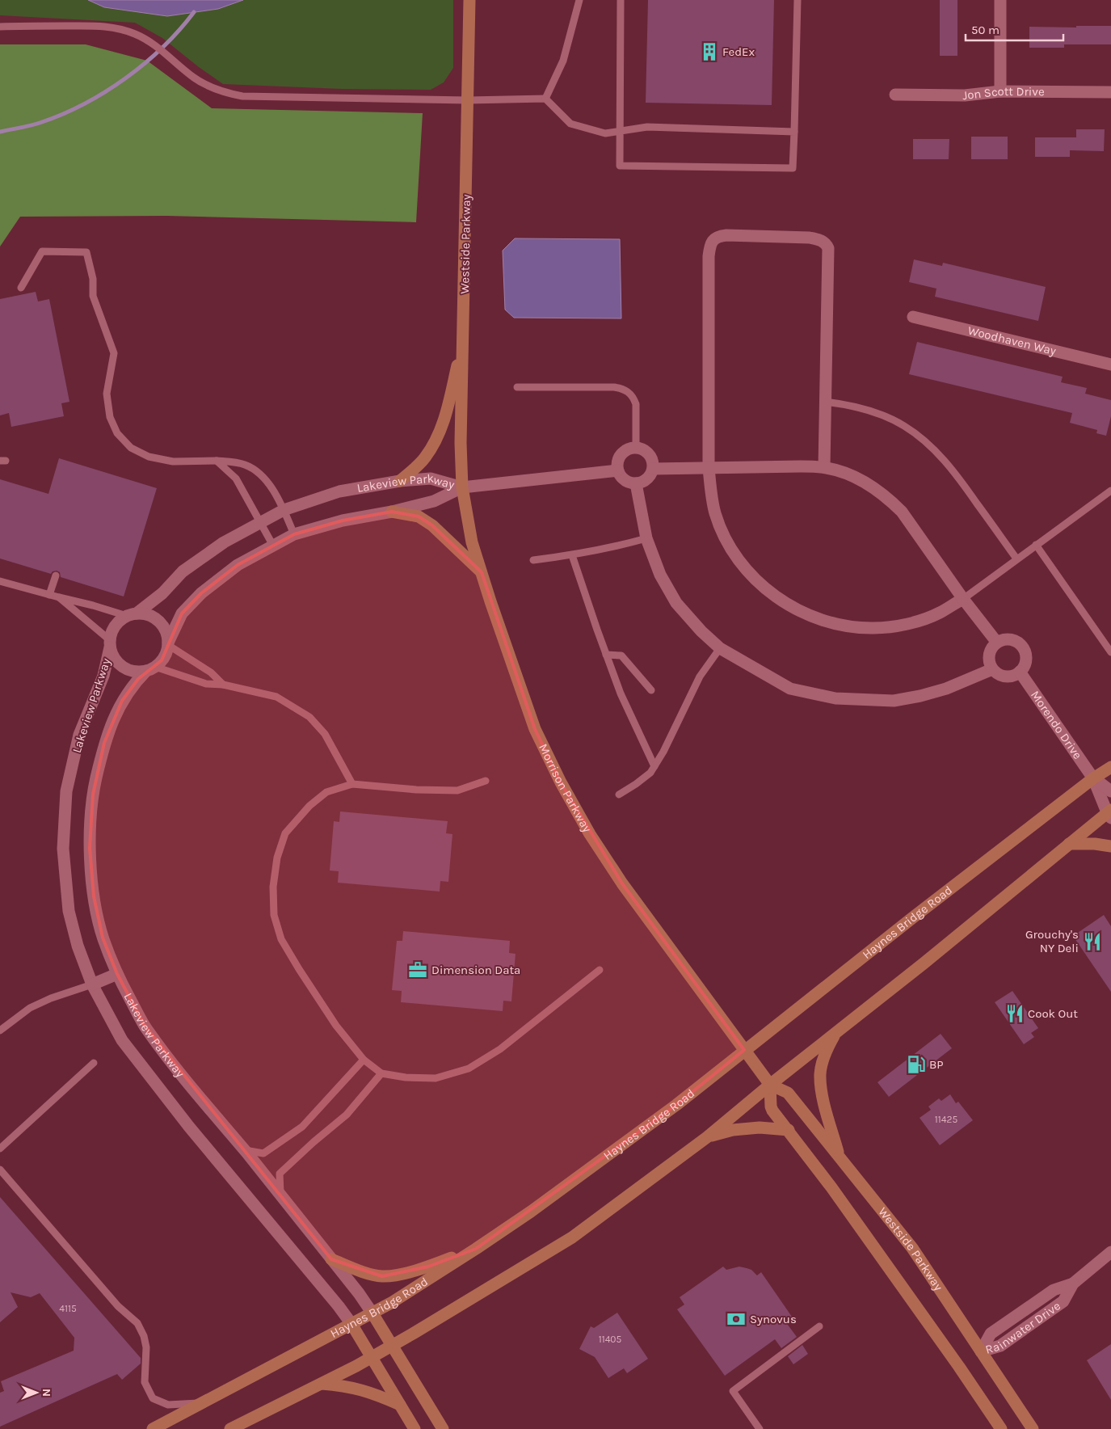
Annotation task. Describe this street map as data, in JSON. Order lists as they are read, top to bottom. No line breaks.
{"streets":{"main road":["Westside Parkway","Lakeview Parkway","Morrison Parkway","Haynes Bridge Road"],"street":["Jon Scott Drive","Woodhaven Way","Morendo Drive","Rainwater Drive"]},"crossings":[["Westside Parkway","Lakeview Parkway"],["Westside Parkway","Morrison Parkway"],["Westside Parkway","Rainwater Drive"],["Lakeview Parkway","Morrison Parkway"],["Lakeview Parkway","Haynes Bridge Road"],["Morendo Drive","Haynes Bridge Road"],["Morrison Parkway","Haynes Bridge Road"]],"places":{"building":["FedEx"],"restaurant":["Grouchy's NY Deli","Cook Out"],"office":["Dimension Data"],"fuel station":["BP"],"bank":["Synovus"]},"house_numbers":["11425","4115","11405"],"scale_bar":"50 m","north":"right"}
